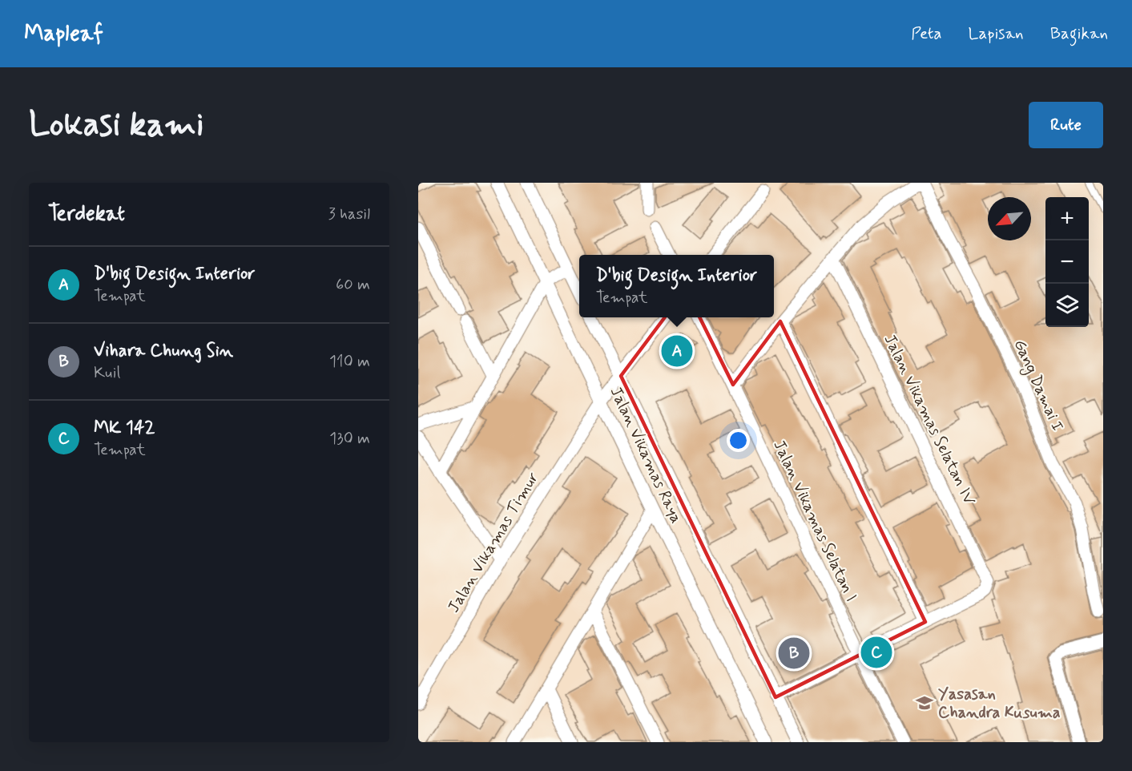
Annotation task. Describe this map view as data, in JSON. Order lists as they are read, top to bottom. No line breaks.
{"streets":{"street":["Gang Damai I","Jalan Vikamas Selatan IV","Jalan Vikamas Raya","Jalan Vikamas Selatan I","Jalan Vikamas Timur"]},"crossings":[["Jalan Vikamas Raya","Jalan Vikamas Timur"]],"places":{"school or university":["Yasasan Chandra Kusuma"]},"north":"bottom left","page":{"header":"Mapleaf","nav":["Peta","Lapisan","Bagikan"],"buttons":"Rute","title":"Lokasi kami","heading":["Terdekat","3 hasil"],"map_buttons":["+","−"],"list":[{"mark":"A","name":"D'big Design Interior","note":"Tempat","value":"60 m"},{"mark":"B","name":"Vihara Chung Sin","note":"Kuil","value":"110 m"},{"mark":"C","name":"MK 142","note":"Tempat","value":"130 m"}],"popup":["D'big Design Interior","Tempat"],"pins":["A","C","B"]}}
